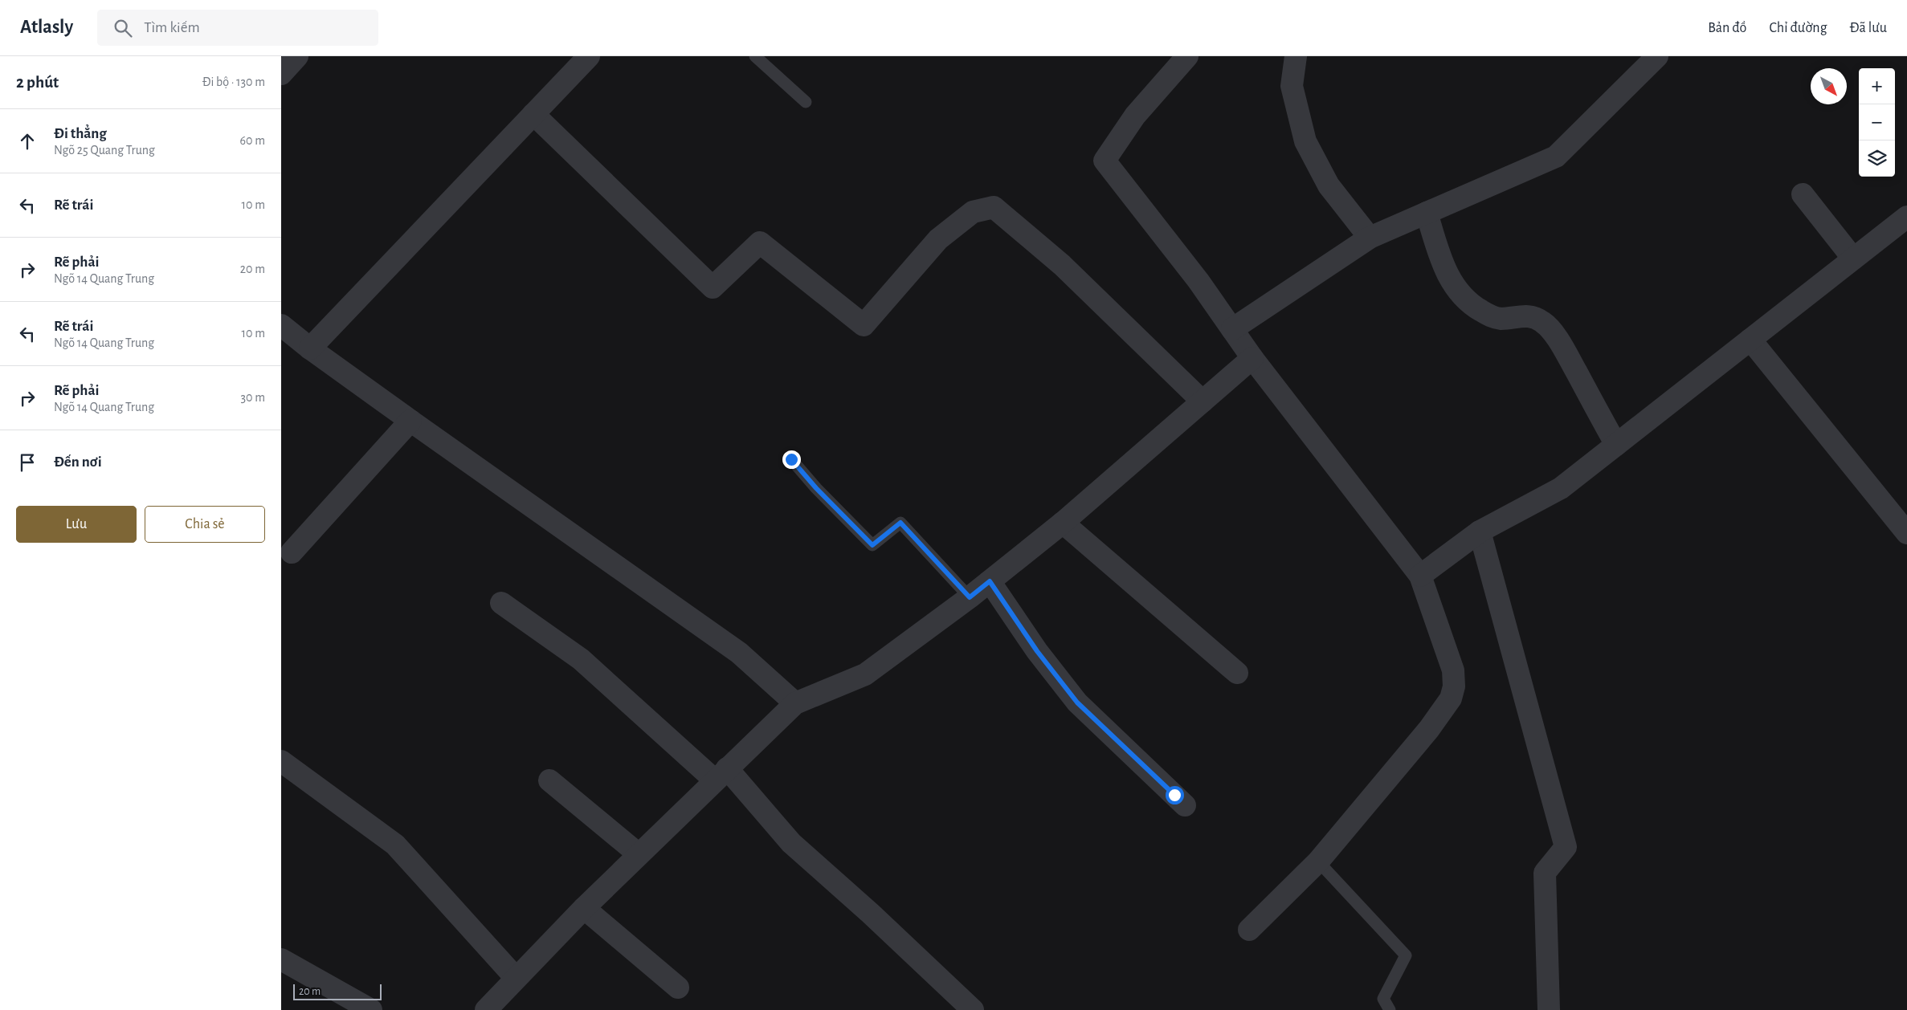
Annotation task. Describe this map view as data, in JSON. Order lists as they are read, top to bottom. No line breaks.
{"scale_bar":"20 m","north":"bottom right","page":{"header":"Atlasly","search":"Tìm kiếm","nav":["Bản đồ","Chỉ đường","Đã lưu"],"heading":["2 phút","Đi bộ · 130 m"],"map_buttons":["+","−"],"list":[["Đi thẳng","Ngõ 25 Quang Trung","60 m"],["Rẽ trái","10 m"],["Rẽ phải","Ngõ 14 Quang Trung","20 m"],["Rẽ trái","Ngõ 14 Quang Trung","10 m"],["Rẽ phải","Ngõ 14 Quang Trung","30 m"],"Đến nơi"],"buttons":["Lưu","Chia sẻ"],"scale":"20 m"}}
